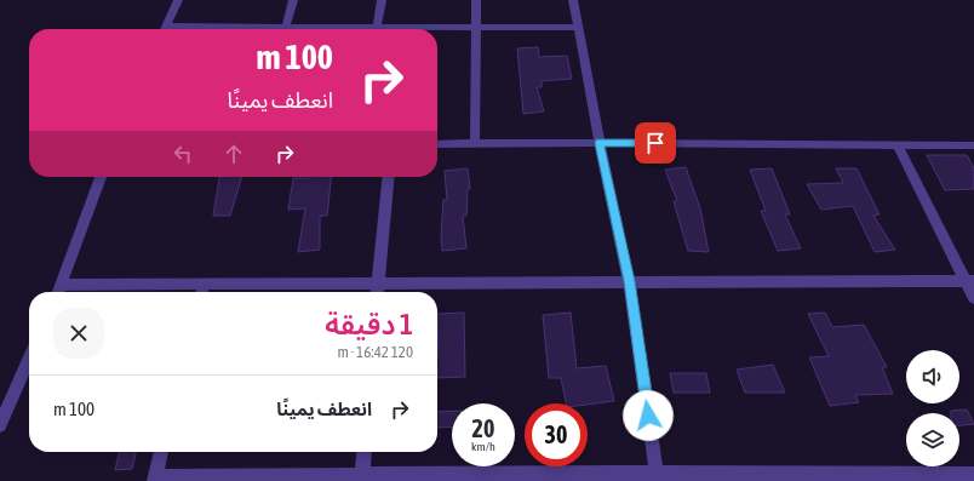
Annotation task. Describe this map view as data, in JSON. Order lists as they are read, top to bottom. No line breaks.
{"page":{"turn":["100 m","انعطف يمينًا"],"heading":["1 دقيقة","120 m · 16:42"],"list":[{"name":"انعطف يمينًا","value":"100 m"}],"speed":"20 km/h","limit":"30"}}
